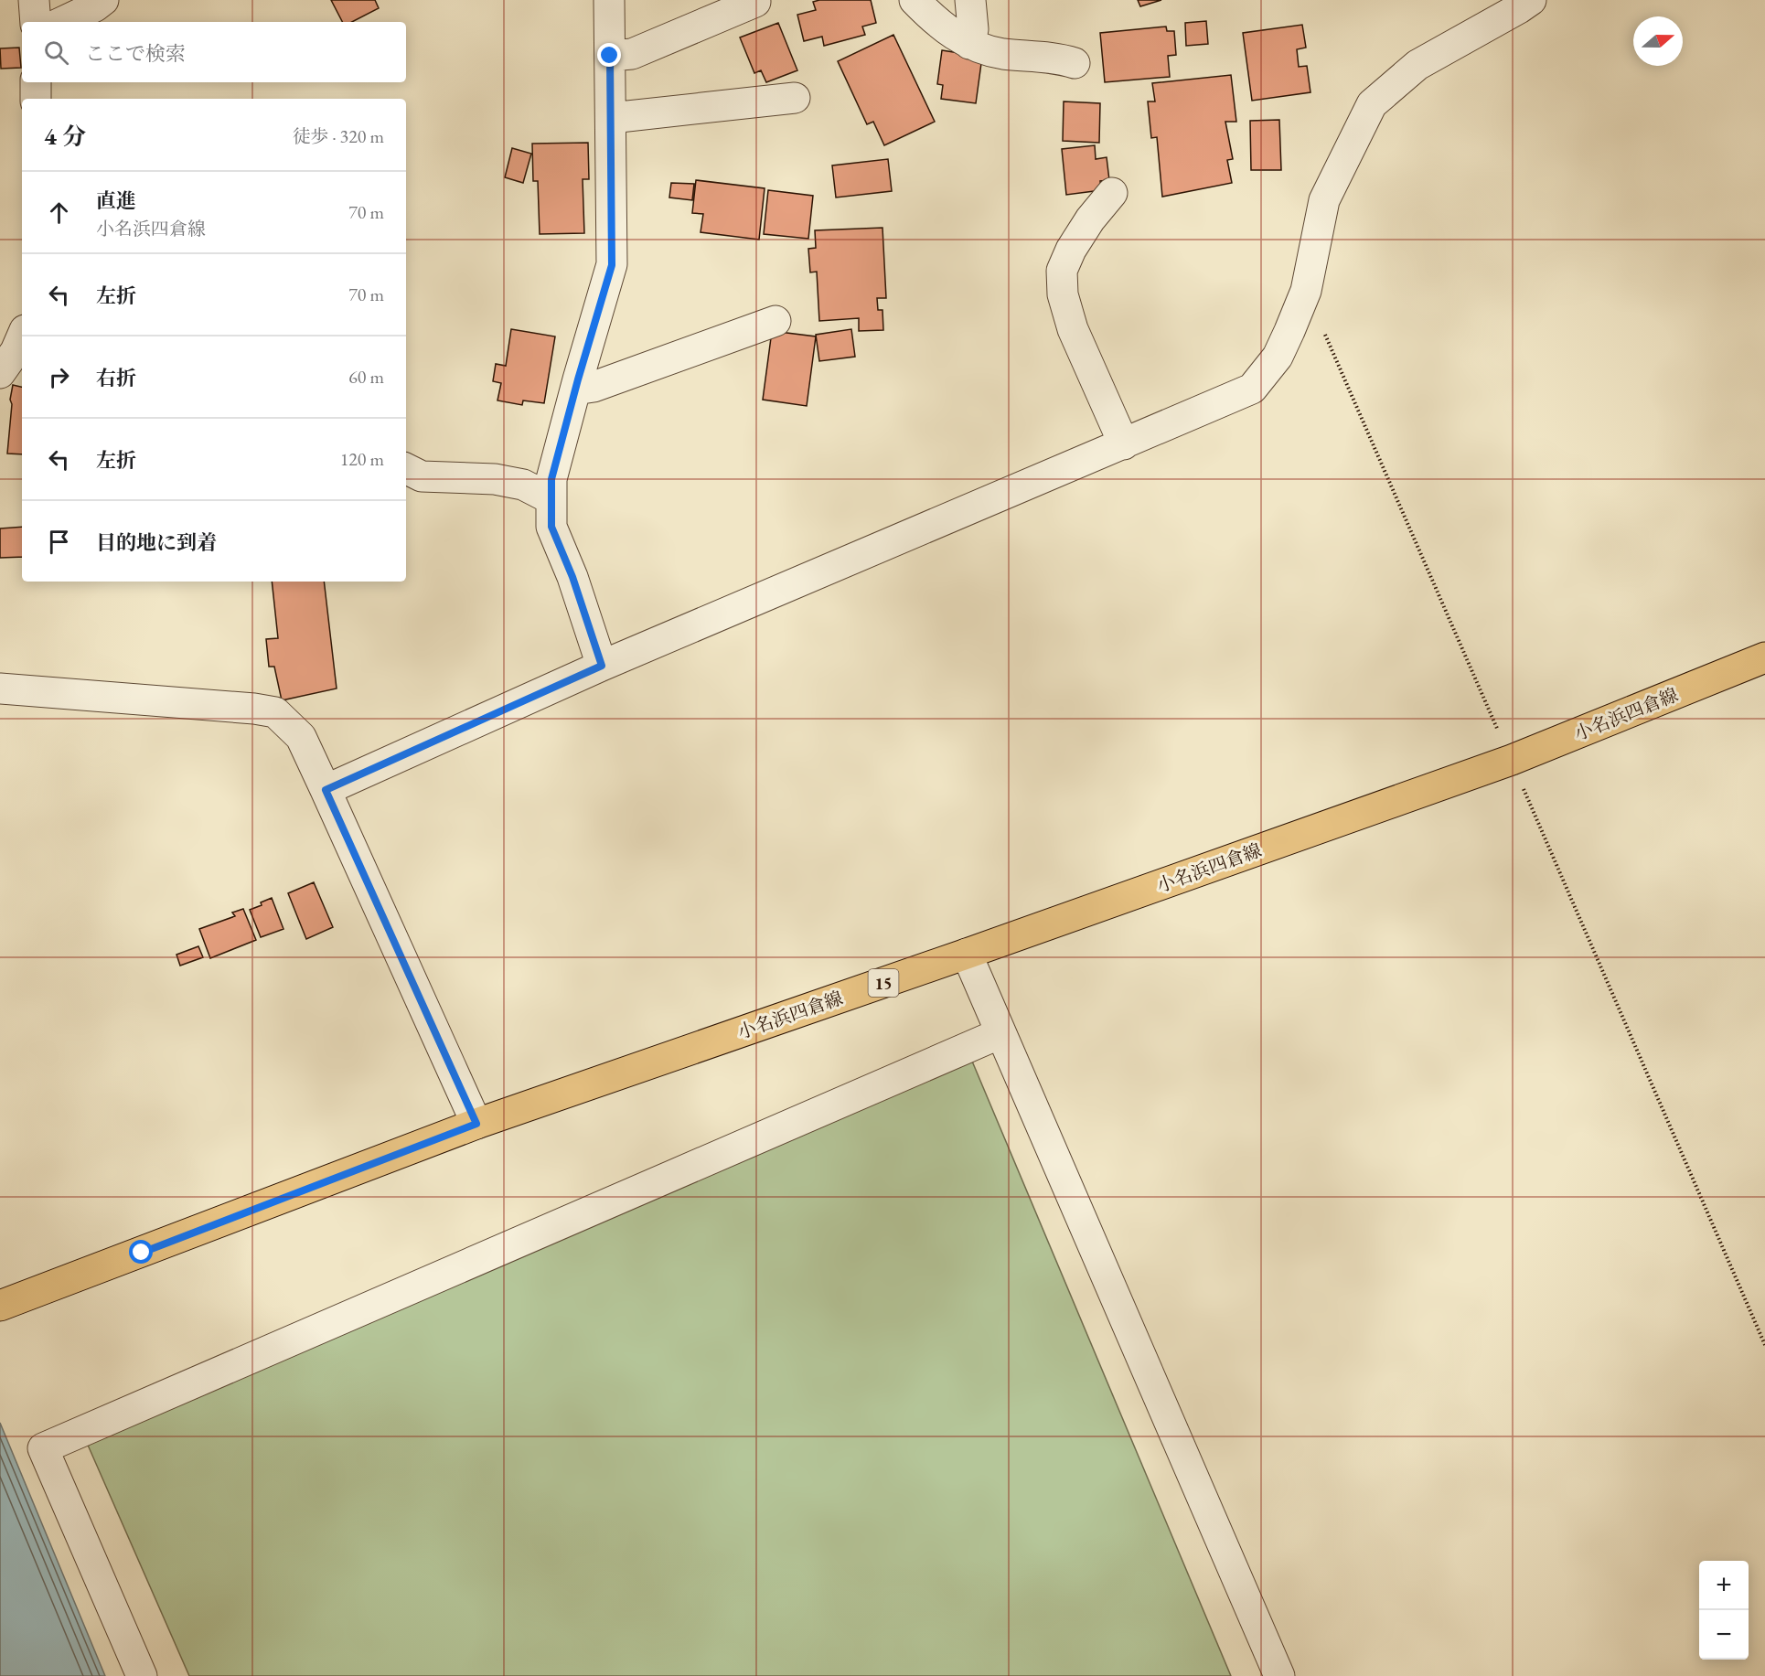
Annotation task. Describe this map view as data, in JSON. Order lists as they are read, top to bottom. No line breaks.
{"streets":{"main road":["小名浜四倉線","15"]},"north":"right","page":{"search":"ここで検索","heading":["4 分","徒歩 · 320 m"],"list":[["直進","小名浜四倉線","70 m"],["左折","70 m"],["右折","60 m"],["左折","120 m"],"目的地に到着"],"map_buttons":["+","−"]}}
